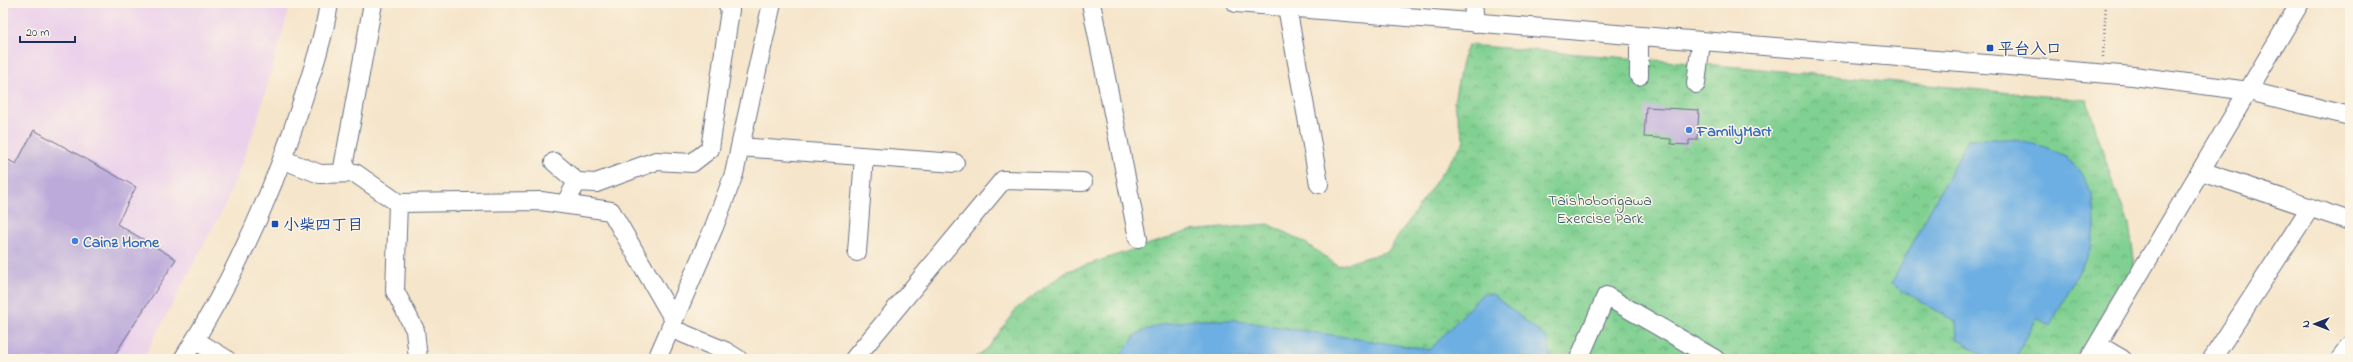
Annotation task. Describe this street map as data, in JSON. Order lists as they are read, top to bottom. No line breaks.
{"parks":["Taishoborigawa Exercise Park"],"places":{"transit":["平台入口","小柴四丁目"],"other":["FamilyMart","Cainz Home"]},"scale_bar":"20 m","north":"left"}
